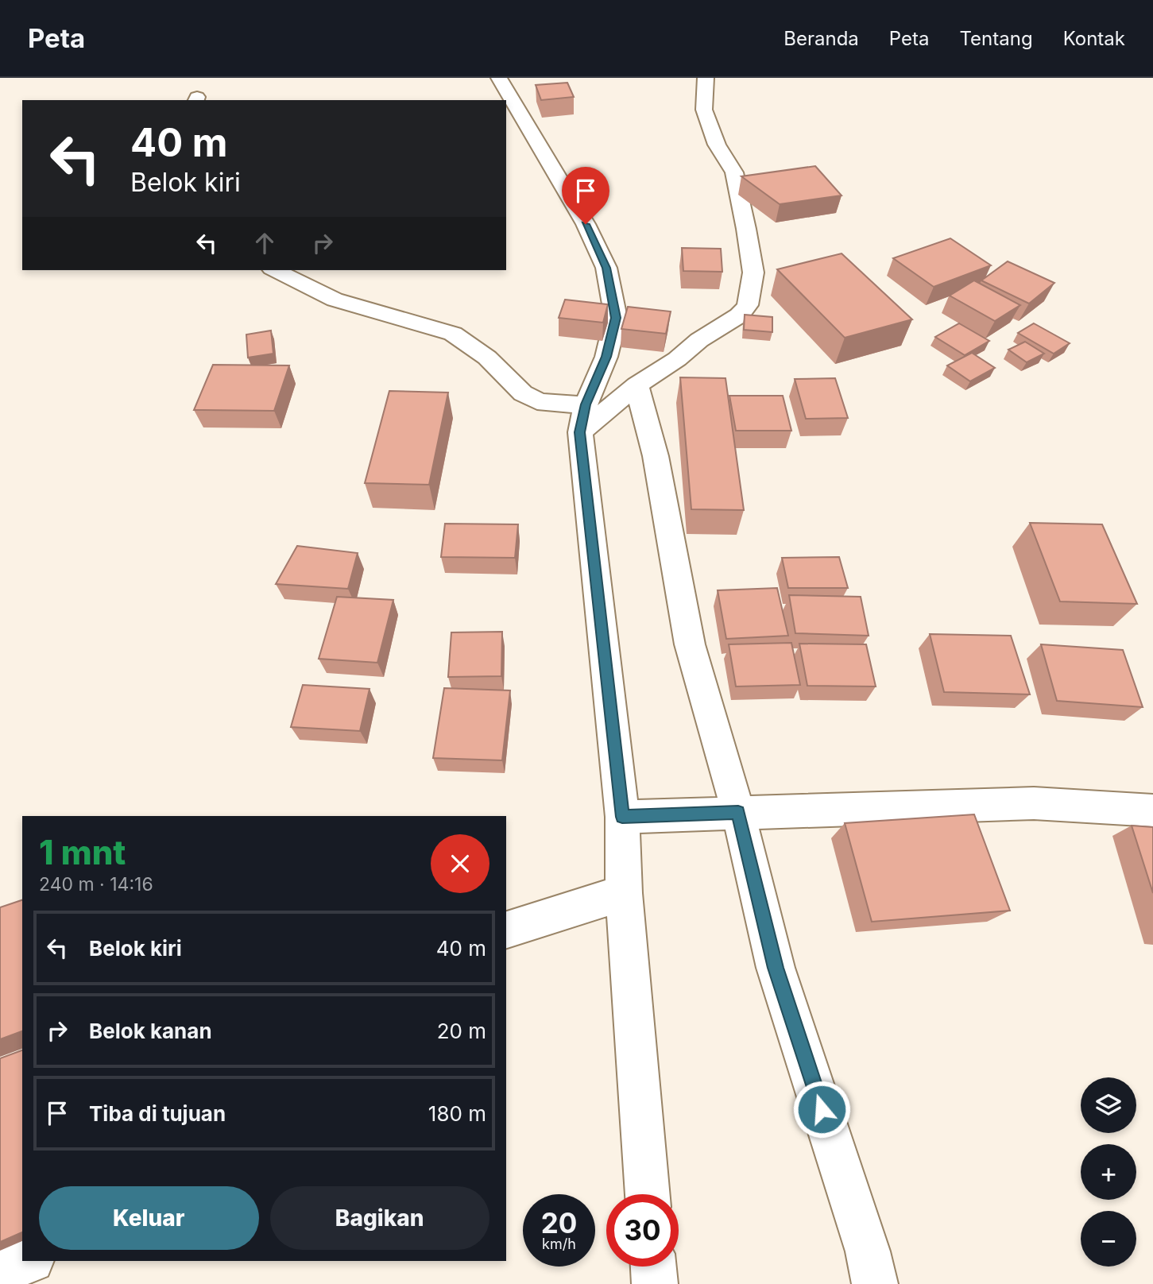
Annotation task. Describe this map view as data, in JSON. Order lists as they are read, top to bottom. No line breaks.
{"page":{"header":"Peta","nav":["Beranda","Peta","Tentang","Kontak"],"turn":["40 m","Belok kiri"],"heading":["1 mnt","240 m · 14:16"],"list":[{"name":"Belok kiri","value":"40 m"},{"name":"Belok kanan","value":"20 m"},{"name":"Tiba di tujuan","value":"180 m"}],"map_buttons":["+","−"],"buttons":["Keluar","Bagikan"],"speed":"20 km/h","limit":"30"}}
